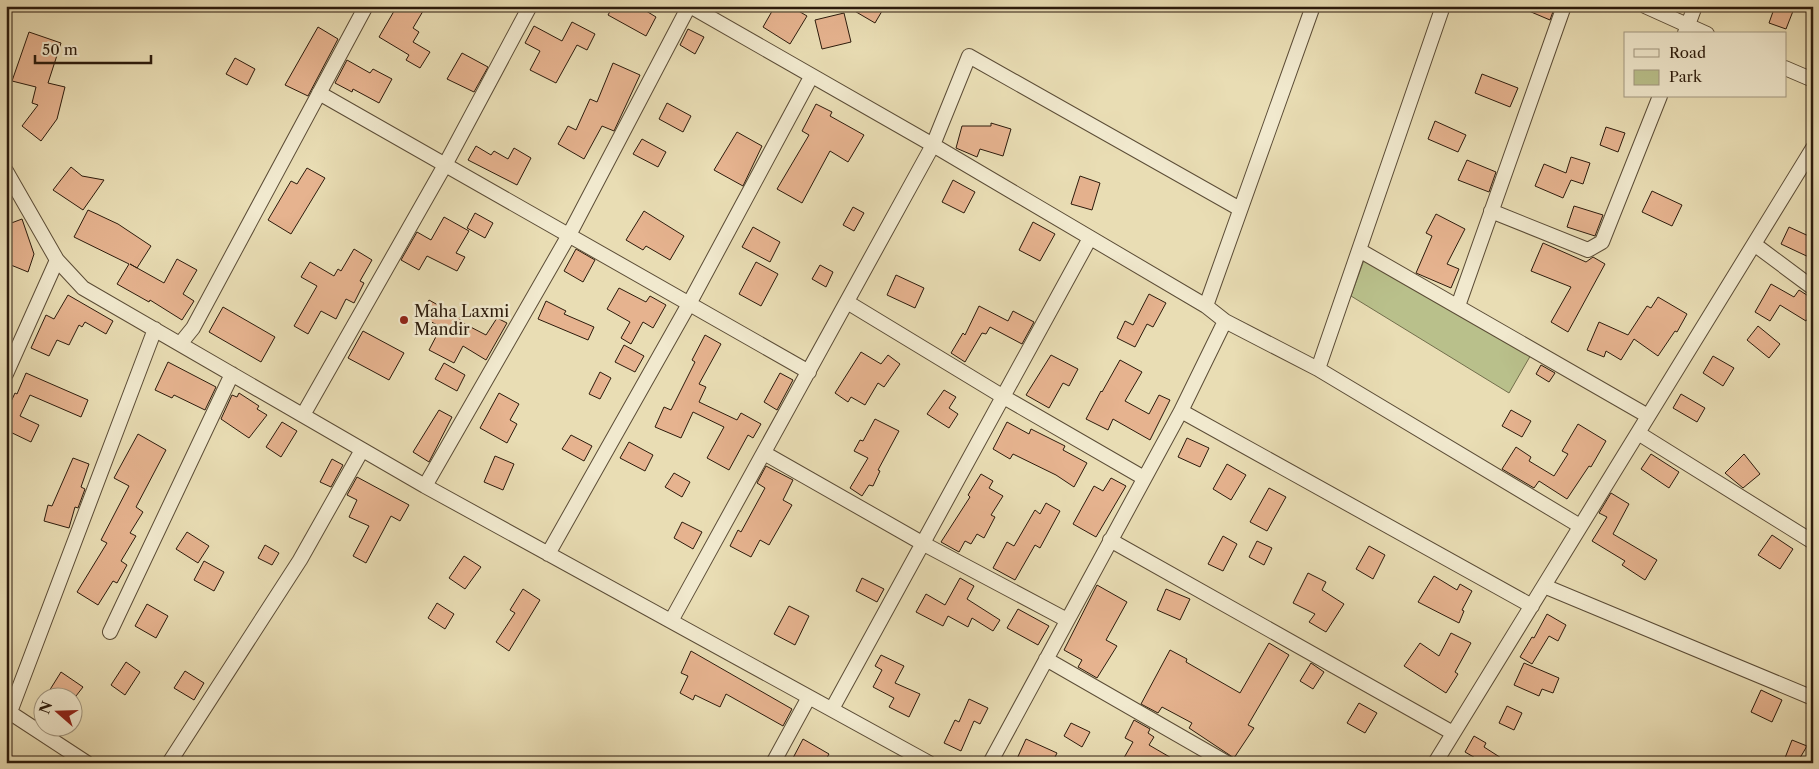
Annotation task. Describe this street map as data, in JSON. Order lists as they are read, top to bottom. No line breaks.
{"places":["Maha Laxmi Mandir"],"legend":["Road","Park"],"scale_bar":"50 m","north":"left"}
